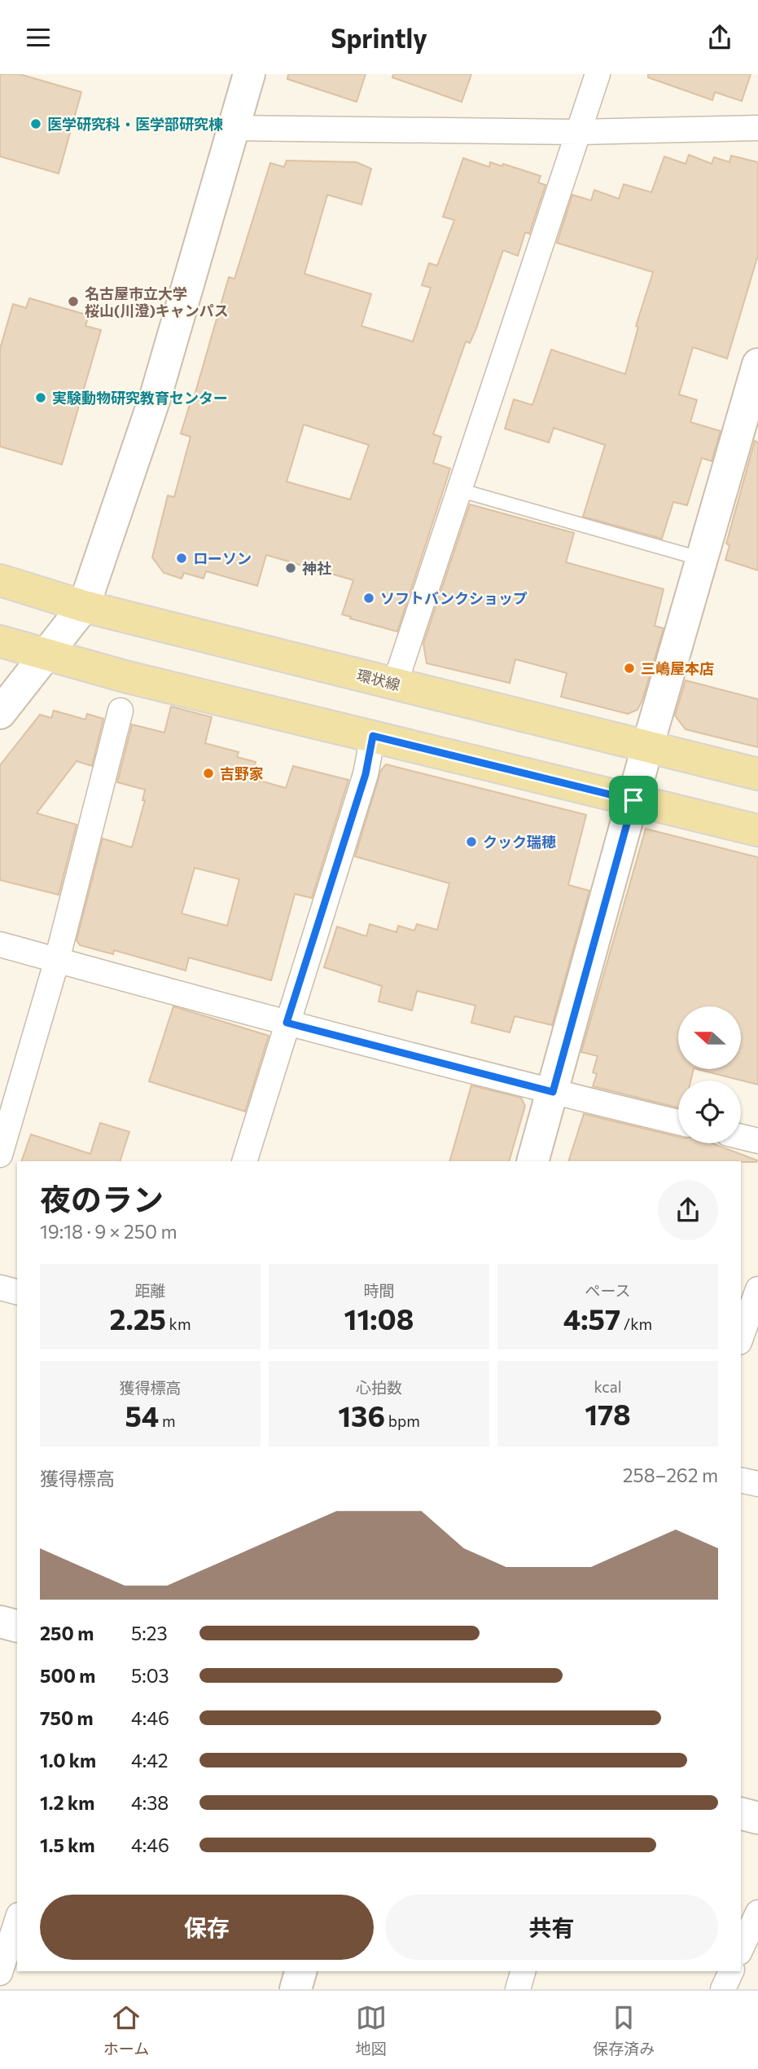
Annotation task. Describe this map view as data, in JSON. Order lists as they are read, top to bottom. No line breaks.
{"streets":{"main road":["環状線"]},"places":["医学研究科・医学部研究棟","名古屋市立大学 桜山(川澄)キャンパス","実験動物研究教育センター","ローソン","神社","ソフトバンクショップ","三嶋屋本店","吉野家","クック瑞穂"],"north":"left","page":{"header":"Sprintly","heading":["夜のラン","19:18 · 9 × 250 m"],"stats":[["距離","2.25 km"],["時間","11:08"],["ペース","4:57 /km"],["獲得標高","54 m"],["心拍数","136 bpm"],["kcal","178"]],"chart":["獲得標高","258–262 m"],"list":[{"name":"250 m","note":"5:23"},{"name":"500 m","note":"5:03"},{"name":"750 m","note":"4:46"},{"name":"1.0 km","note":"4:42"},{"name":"1.2 km","note":"4:38"},{"name":"1.5 km","note":"4:46"}],"buttons":["保存","共有"],"tabs":["ホーム","地図","保存済み"]}}
